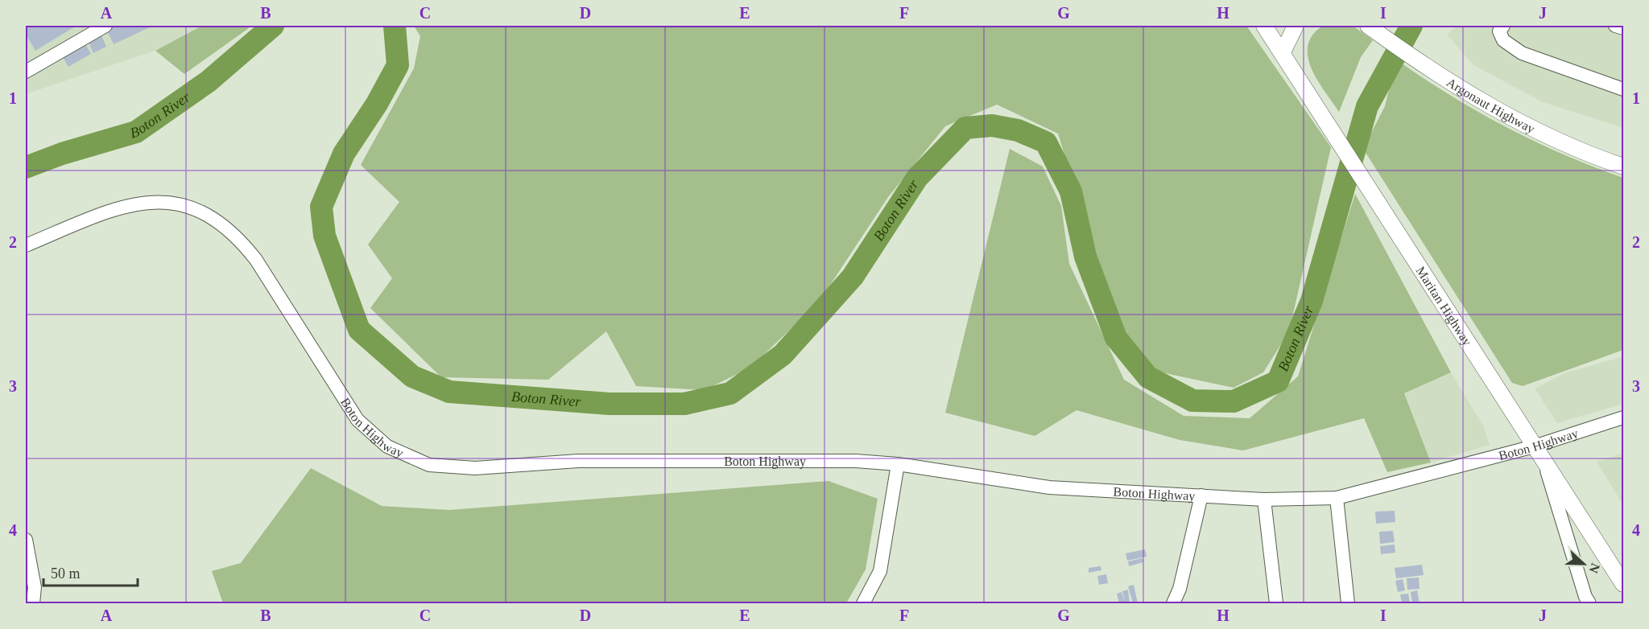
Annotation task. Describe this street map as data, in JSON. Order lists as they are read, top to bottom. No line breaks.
{"streets":{"main road":["Argonaut Highway","Maritan Highway"],"street":["Boton Highway"]},"crossings":[["Maritan Highway","Boton Highway"]],"water":["Boton River"],"scale_bar":"50 m","north":"right","grid":{"columns":["A","B","C","D","E","F","G","H","I","J"],"rows":["1","2","3","4"]}}
